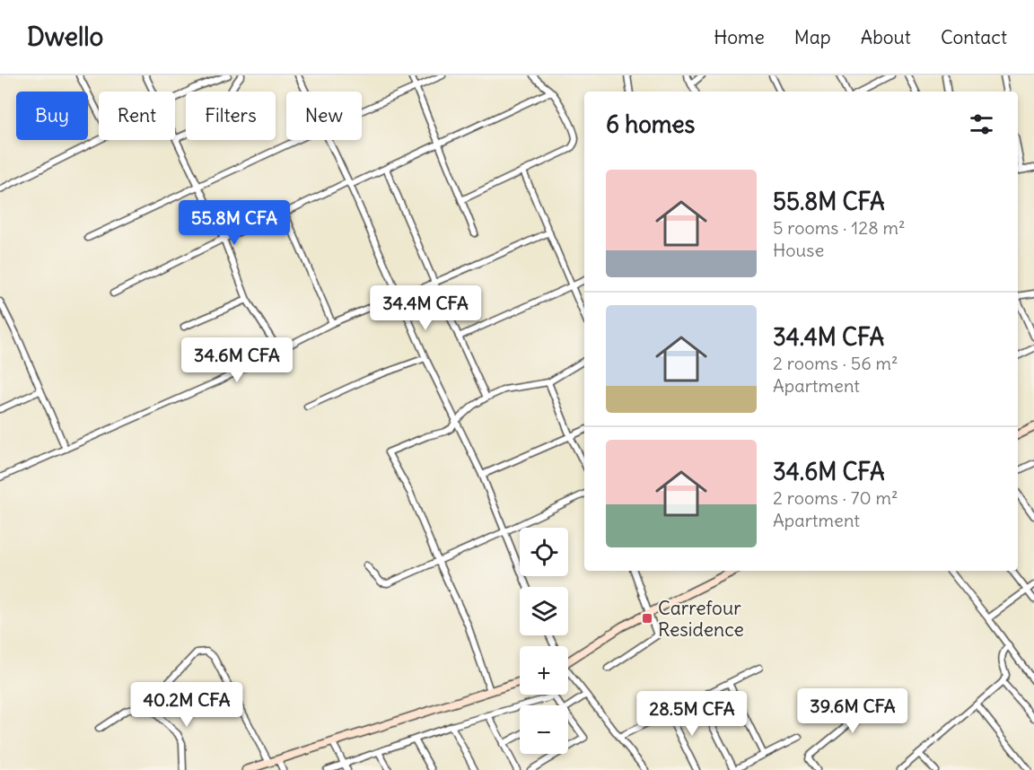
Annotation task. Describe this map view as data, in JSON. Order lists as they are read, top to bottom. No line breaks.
{"places":{"transit":["Carrefour Residence"]},"page":{"header":"Dwello","nav":["Home","Map","About","Contact"],"chip":["Buy","Rent","Filters","New"],"heading":"6 homes","list":[{"name":"55.8M CFA","note":"5 rooms · 128 m² · House"},{"name":"34.4M CFA","note":"2 rooms · 56 m² · Apartment"},{"name":"34.6M CFA","note":"2 rooms · 70 m² · Apartment"}],"price":["55.8M CFA","34.4M CFA","34.6M CFA","40.2M CFA","39.6M CFA","28.5M CFA"],"map_buttons":["+","−"]}}
